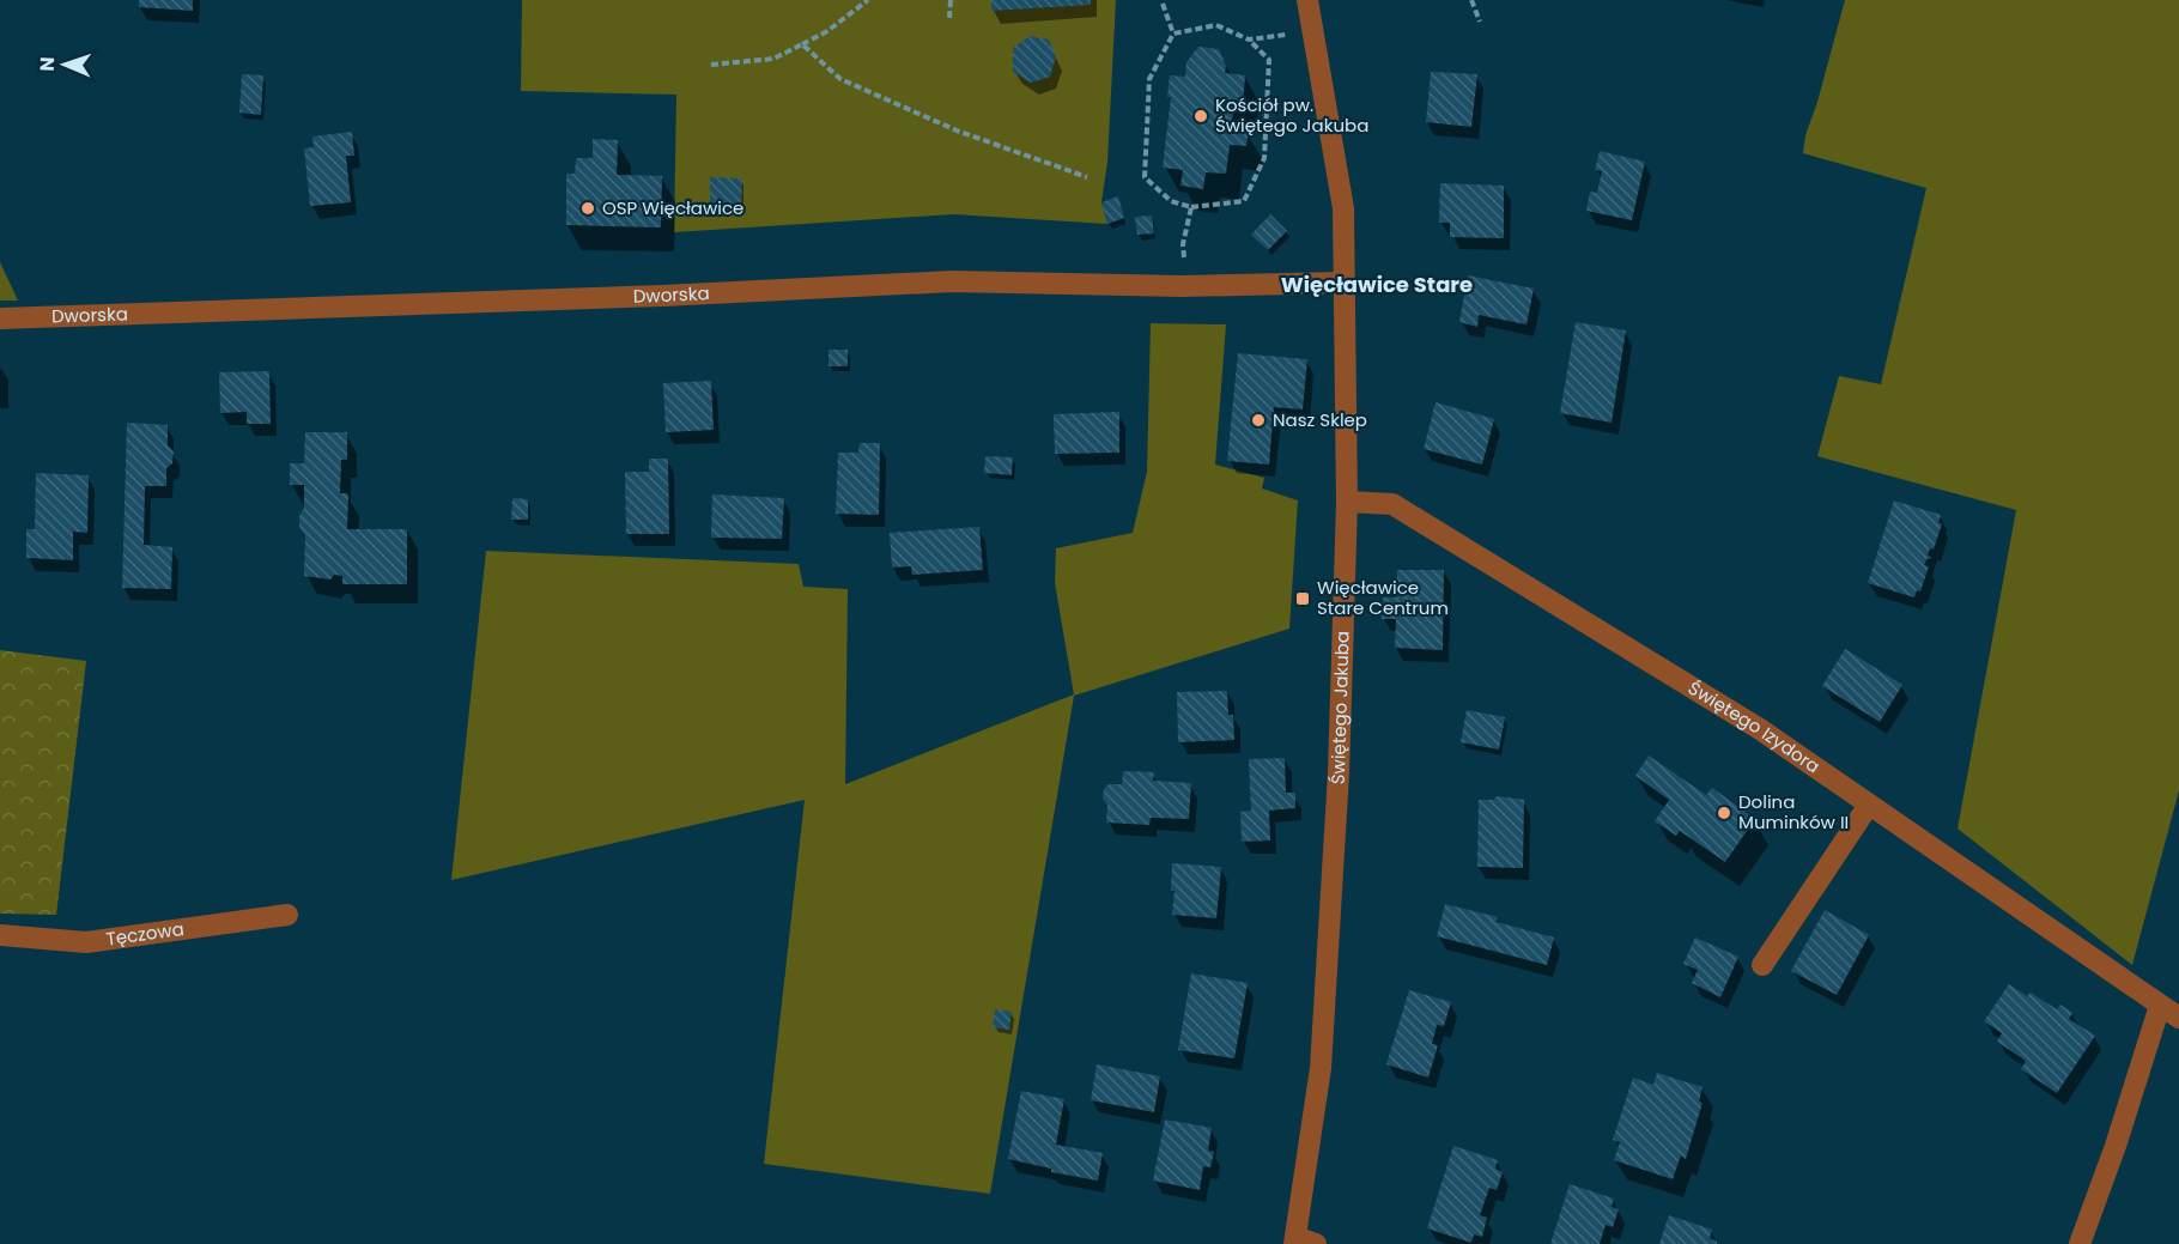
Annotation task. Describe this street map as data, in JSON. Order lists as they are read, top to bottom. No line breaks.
{"streets":{"street":["Dworska","Świętego Jakuba","Świętego Izydora","Tęczowa"]},"crossings":[["Dworska","Świętego Jakuba"],["Świętego Jakuba","Świętego Izydora"]],"districts":["Więcławice Stare"],"places":{"other":["Kościół pw. Świętego Jakuba","OSP Więcławice","Nasz Sklep","Dolina Muminków II"],"transit":["Więcławice Stare Centrum"]},"north":"left"}
